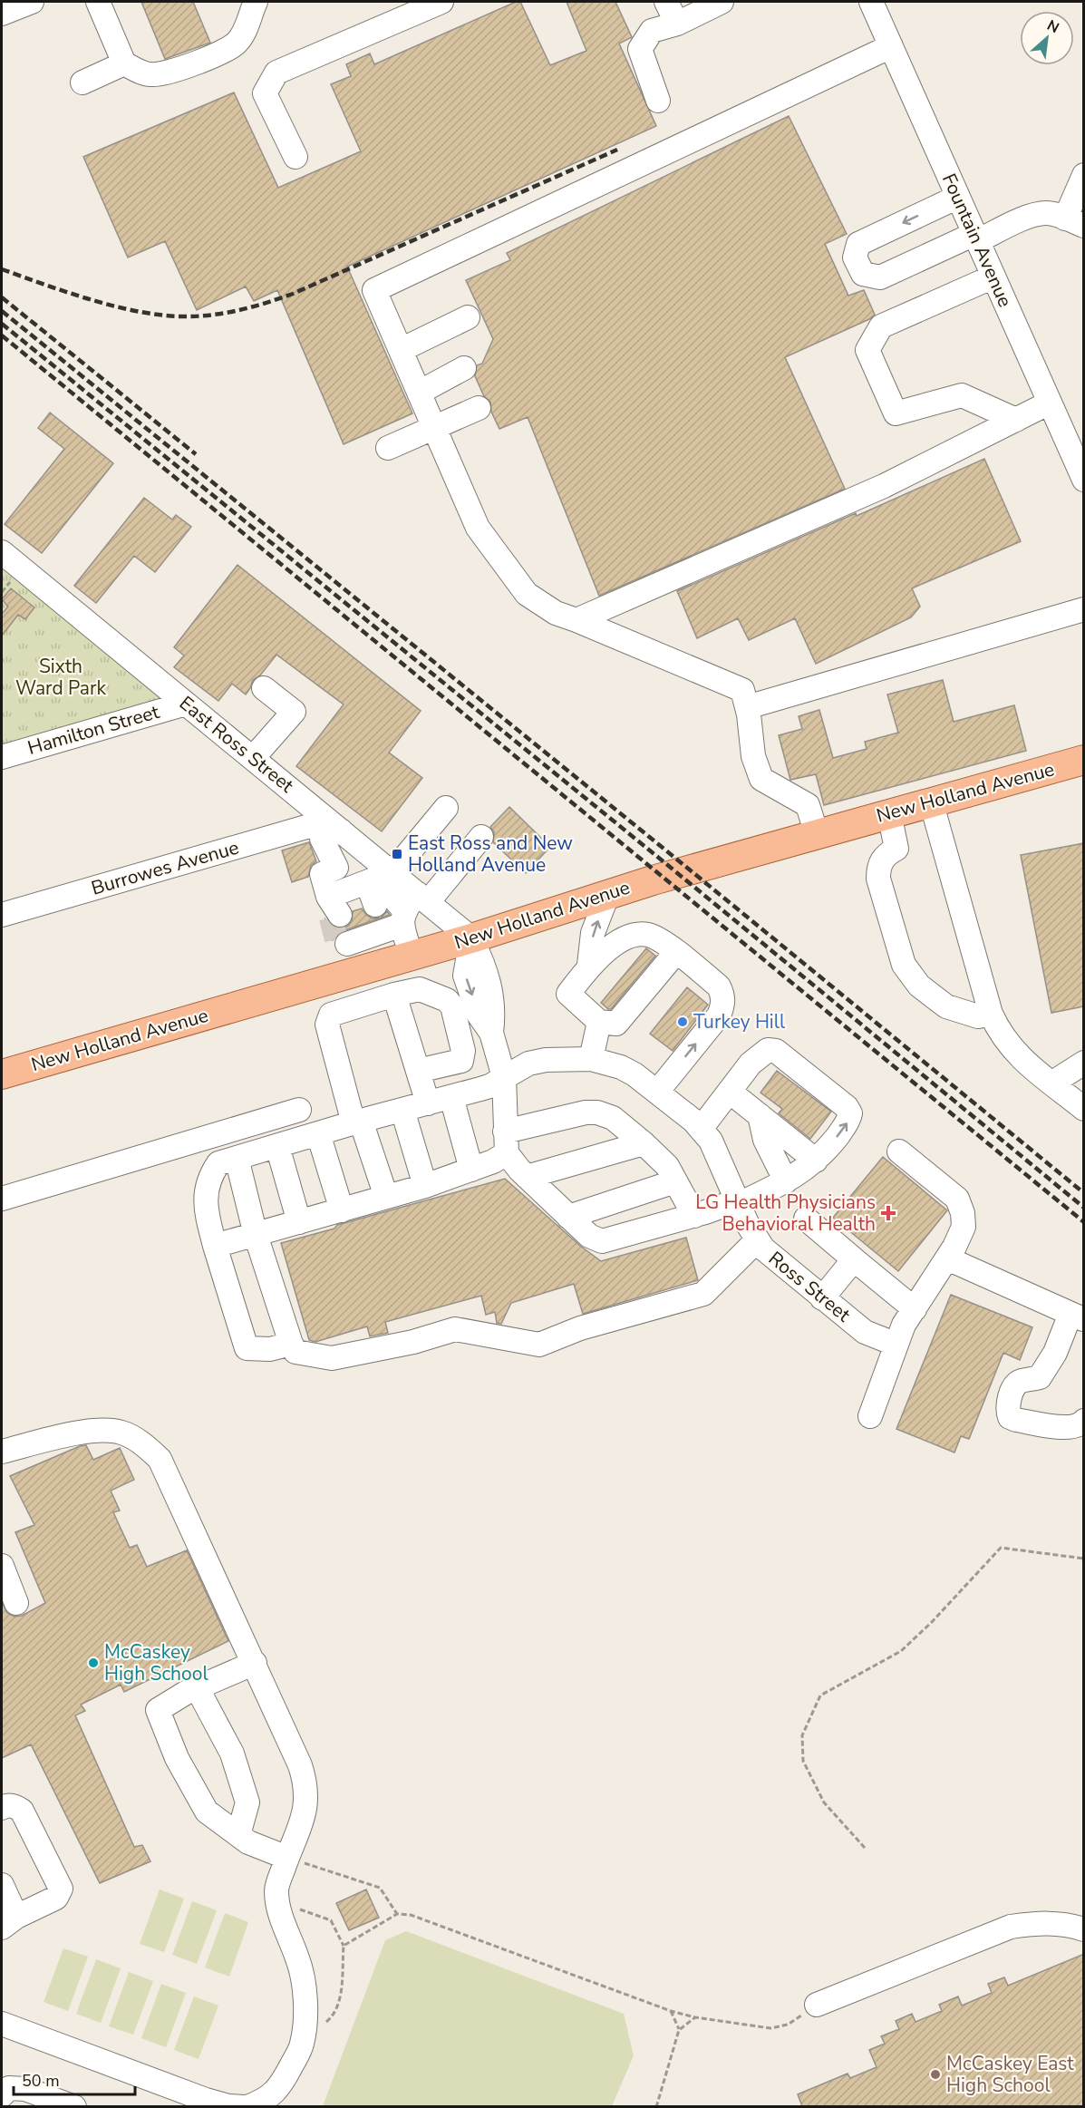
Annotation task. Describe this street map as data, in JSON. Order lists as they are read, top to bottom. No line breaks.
{"streets":{"main road":["New Holland Avenue"],"street":["Fountain Avenue","Hamilton Street","East Ross Street","Burrowes Avenue","Ross Street"]},"crossings":[["Hamilton Street","East Ross Street"],["East Ross Street","New Holland Avenue"],["East Ross Street","Burrowes Avenue"]],"parks":["Sixth Ward Park"],"places":{"transit":["East Ross and New Holland Avenue"],"other":["Turkey Hill","McCaskey High School","McCaskey East High School"],"health":["LG Health Physicians Behavioral Health"]},"scale_bar":"50 m","north":"top right"}
